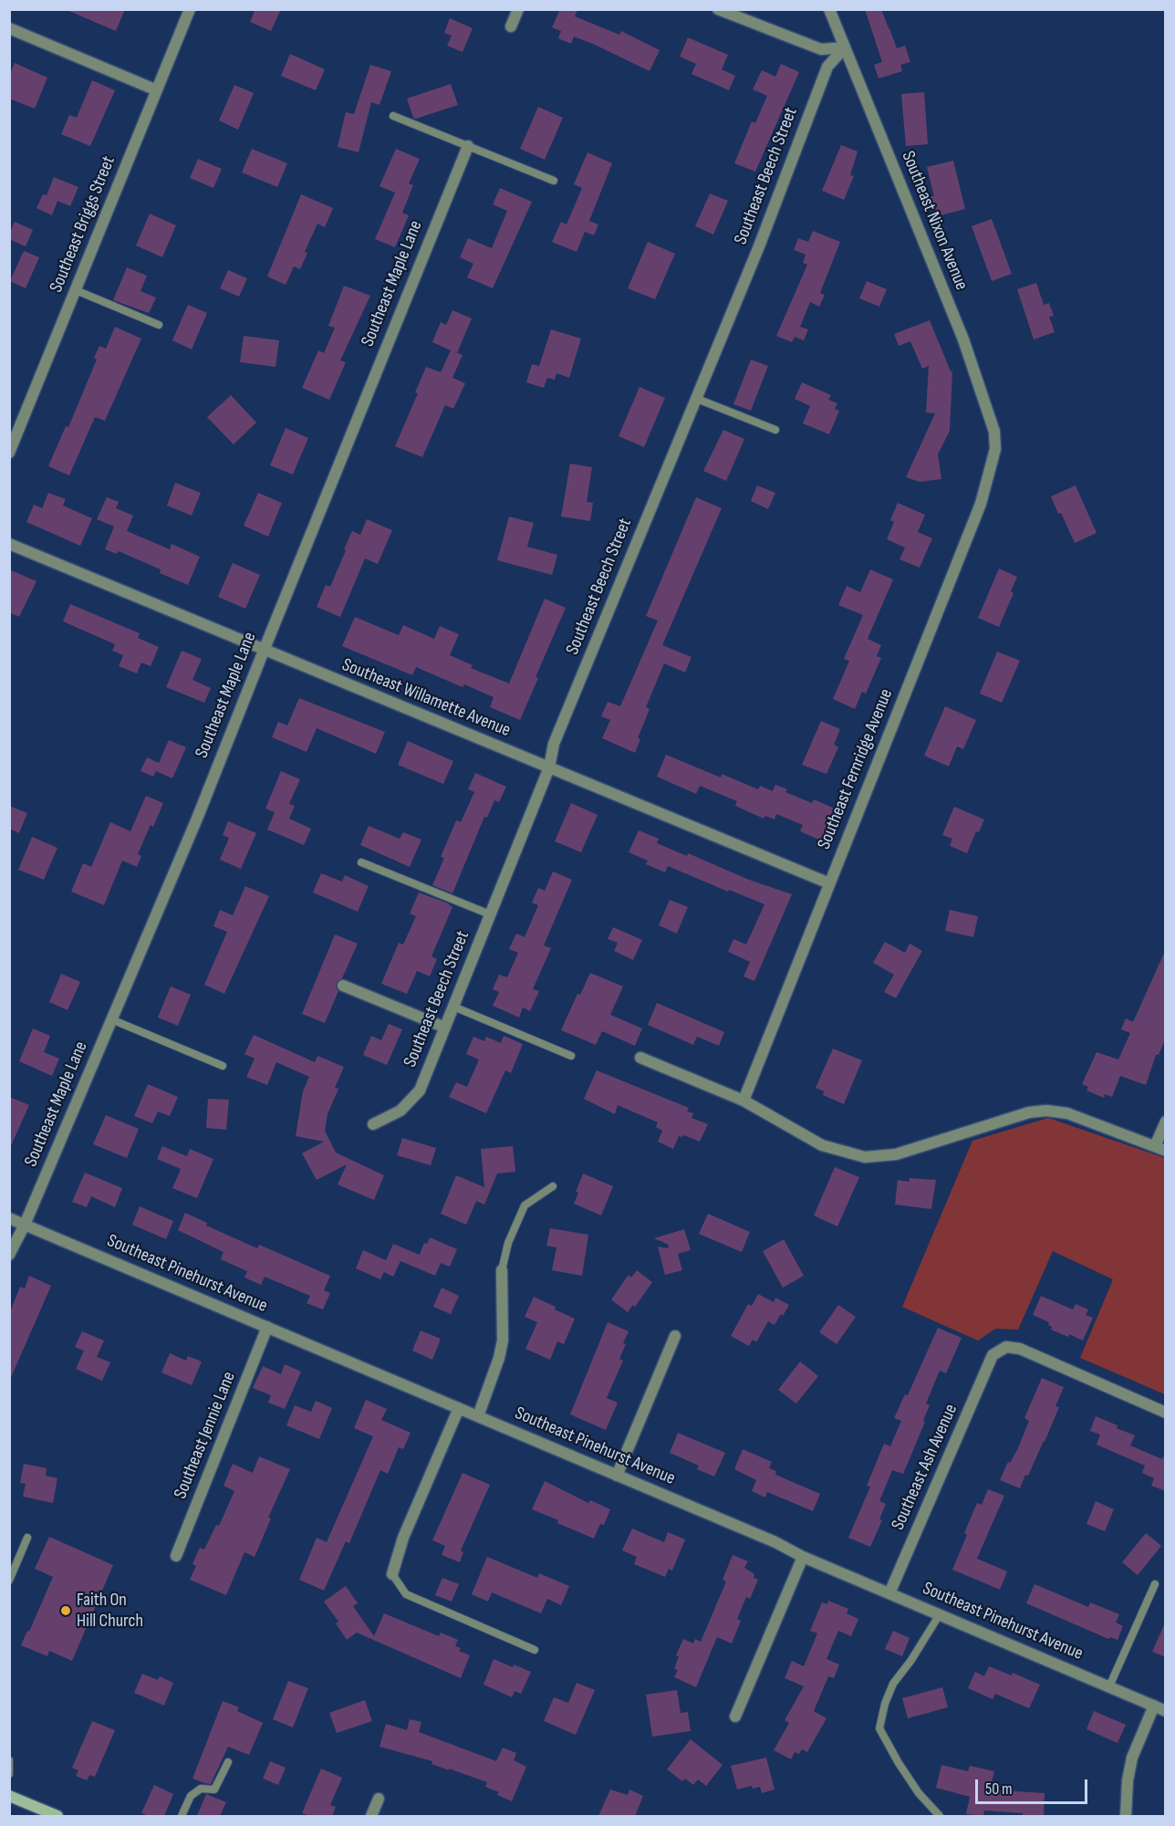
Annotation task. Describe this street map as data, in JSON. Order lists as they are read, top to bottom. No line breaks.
{"streets":{"street":["Southeast Beech Street","Southeast Nixon Avenue","Southeast Briggs Street","Southeast Maple Lane","Southeast Willamette Avenue","Southeast Fernridge Avenue","Southeast Pinehurst Avenue","Southeast Jennie Lane","Southeast Ash Avenue"]},"crossings":[["Southeast Beech Street","Southeast Nixon Avenue"],["Southeast Beech Street","Southeast Willamette Avenue"],["Southeast Nixon Avenue","Southeast Fernridge Avenue"],["Southeast Maple Lane","Southeast Willamette Avenue"],["Southeast Maple Lane","Southeast Pinehurst Avenue"],["Southeast Willamette Avenue","Southeast Fernridge Avenue"],["Southeast Pinehurst Avenue","Southeast Jennie Lane"],["Southeast Pinehurst Avenue","Southeast Ash Avenue"]],"places":["Faith On Hill Church"],"scale_bar":"50 m"}
